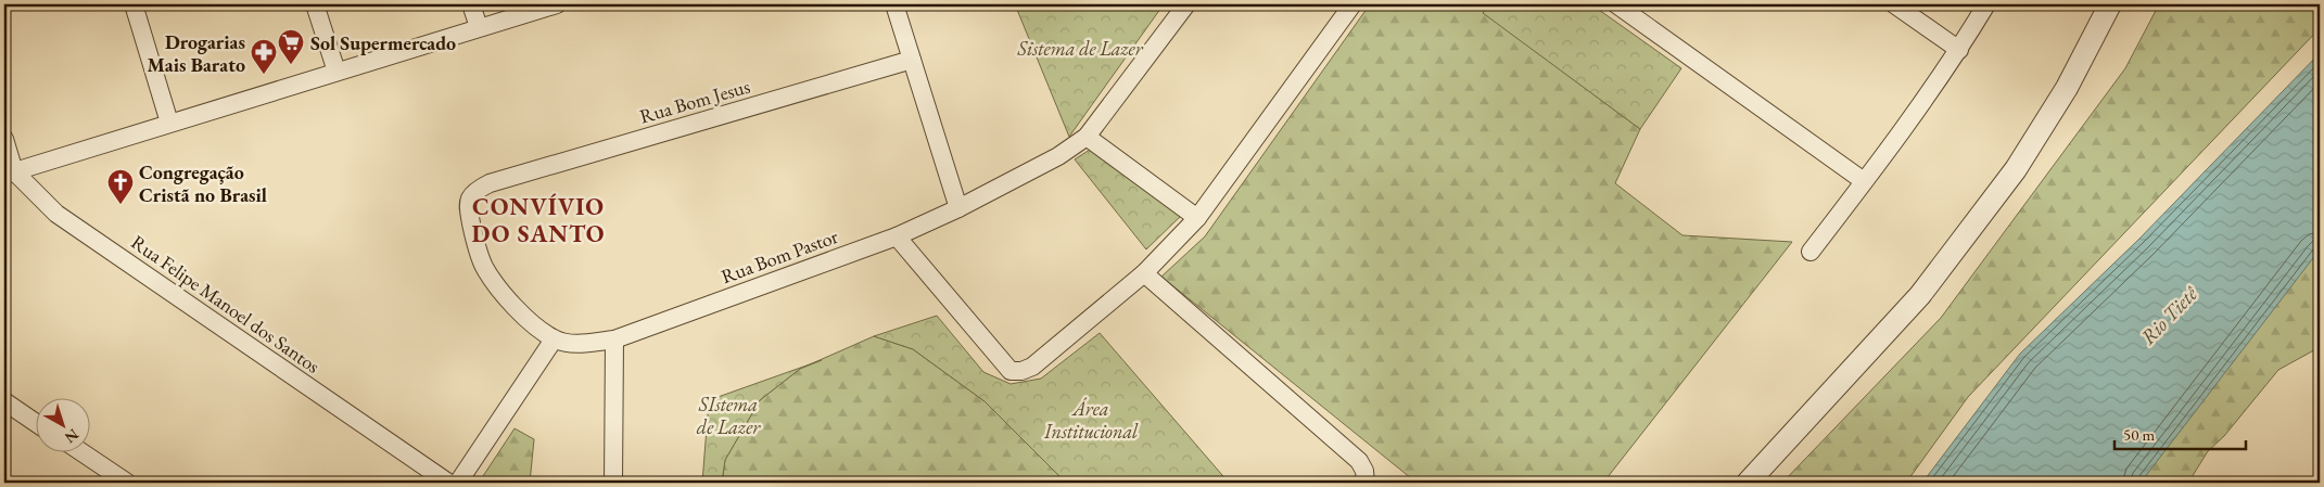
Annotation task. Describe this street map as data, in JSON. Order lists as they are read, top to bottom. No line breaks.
{"streets":{"street":["Rua Bom Jesus","Rua Bom Pastor","Rua Felipe Manoel dos Santos"]},"crossings":[["Rua Bom Jesus","Rua Bom Pastor"]],"districts":["CONVÍVIO DO SANTO"],"water":["Rio Tietê"],"parks":["Sistema de Lazer","SIstema de Lazer","Área Institucional"],"places":{"supermarket":["Sol Supermercado"],"pharmacy":["Drogarias Mais Barato"],"church":["Congregação Cristã no Brasil"]},"scale_bar":"50 m","north":"bottom right"}
